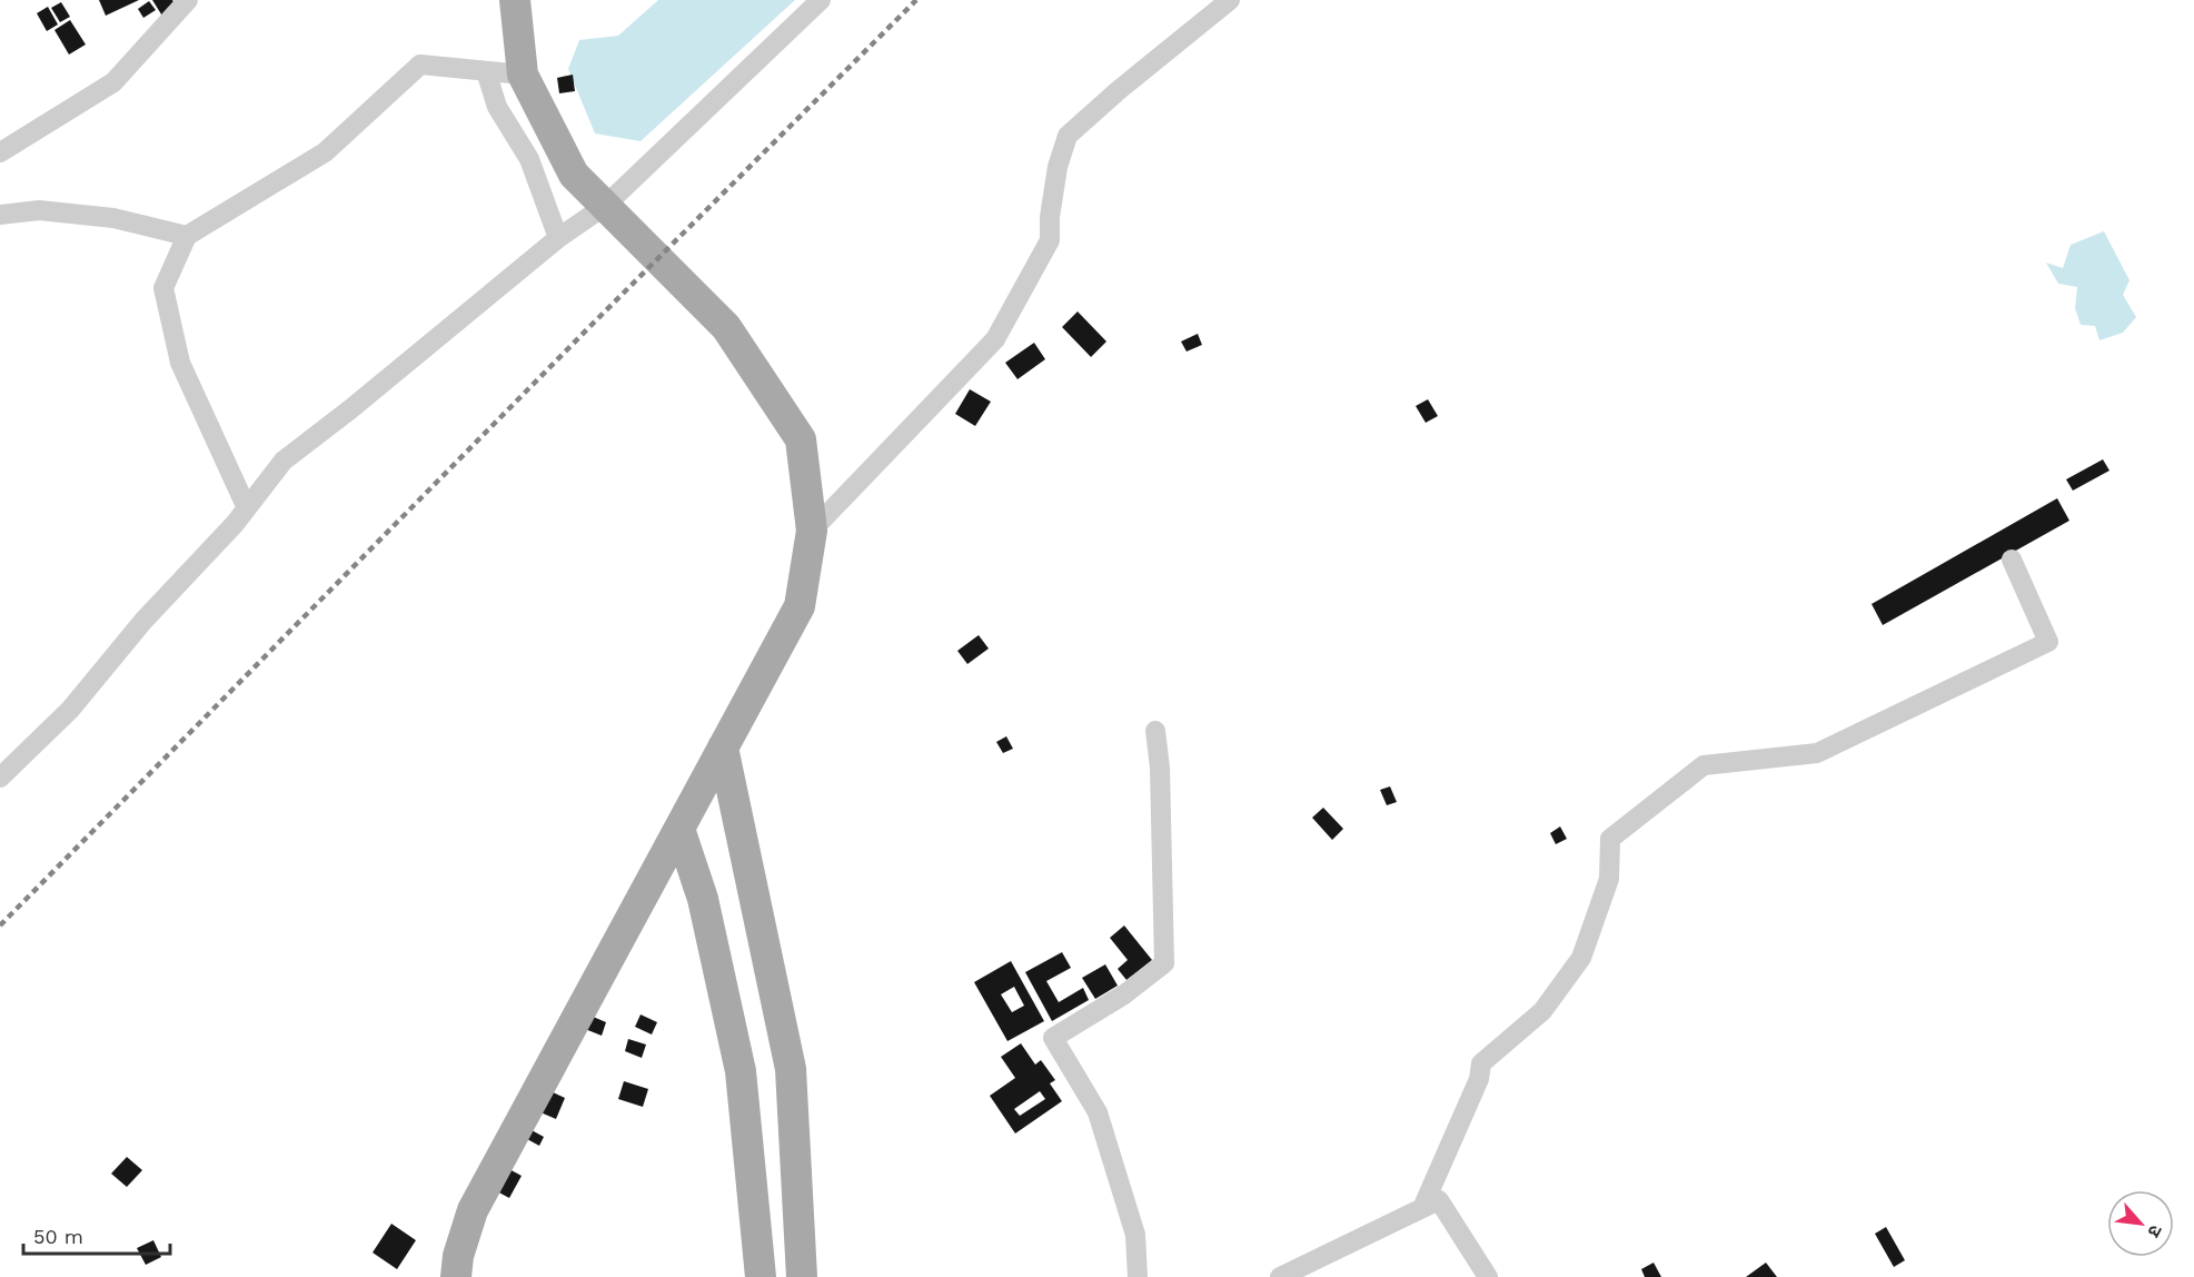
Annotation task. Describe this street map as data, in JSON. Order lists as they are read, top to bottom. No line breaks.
{"scale_bar":"50 m","north":"bottom right"}
